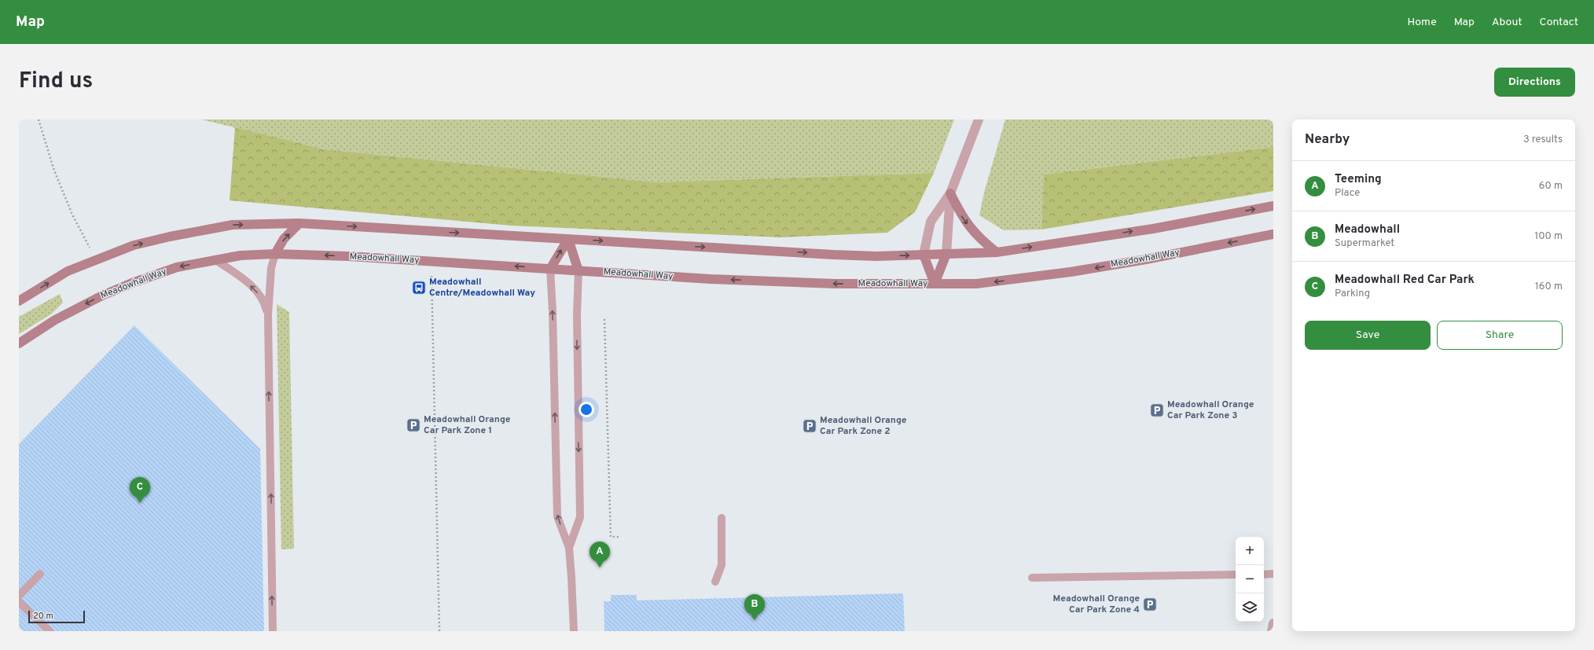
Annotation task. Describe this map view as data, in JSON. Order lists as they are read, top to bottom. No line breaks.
{"streets":{"street":["Meadowhall Way"]},"places":{"bus stop":["Meadowhall Centre/Meadowhall Way"],"parking":["Meadowhall Orange Car Park Zone 3","Meadowhall Orange Car Park Zone 1","Meadowhall Orange Car Park Zone 2","Meadowhall Orange Car Park Zone 4"]},"scale_bar":"20 m","page":{"header":"Map","nav":["Home","Map","About","Contact"],"title":"Find us","buttons":["Directions",["Save","Share"]],"heading":["Nearby","3 results"],"list":[{"mark":"A","name":"Teeming","note":"Place","value":"60 m"},{"mark":"B","name":"Meadowhall","note":"Supermarket","value":"100 m"},{"mark":"C","name":"Meadowhall Red Car Park","note":"Parking","value":"160 m"}],"pins":["C","A","B"],"map_buttons":["+","−"],"scale":"20 m"}}
